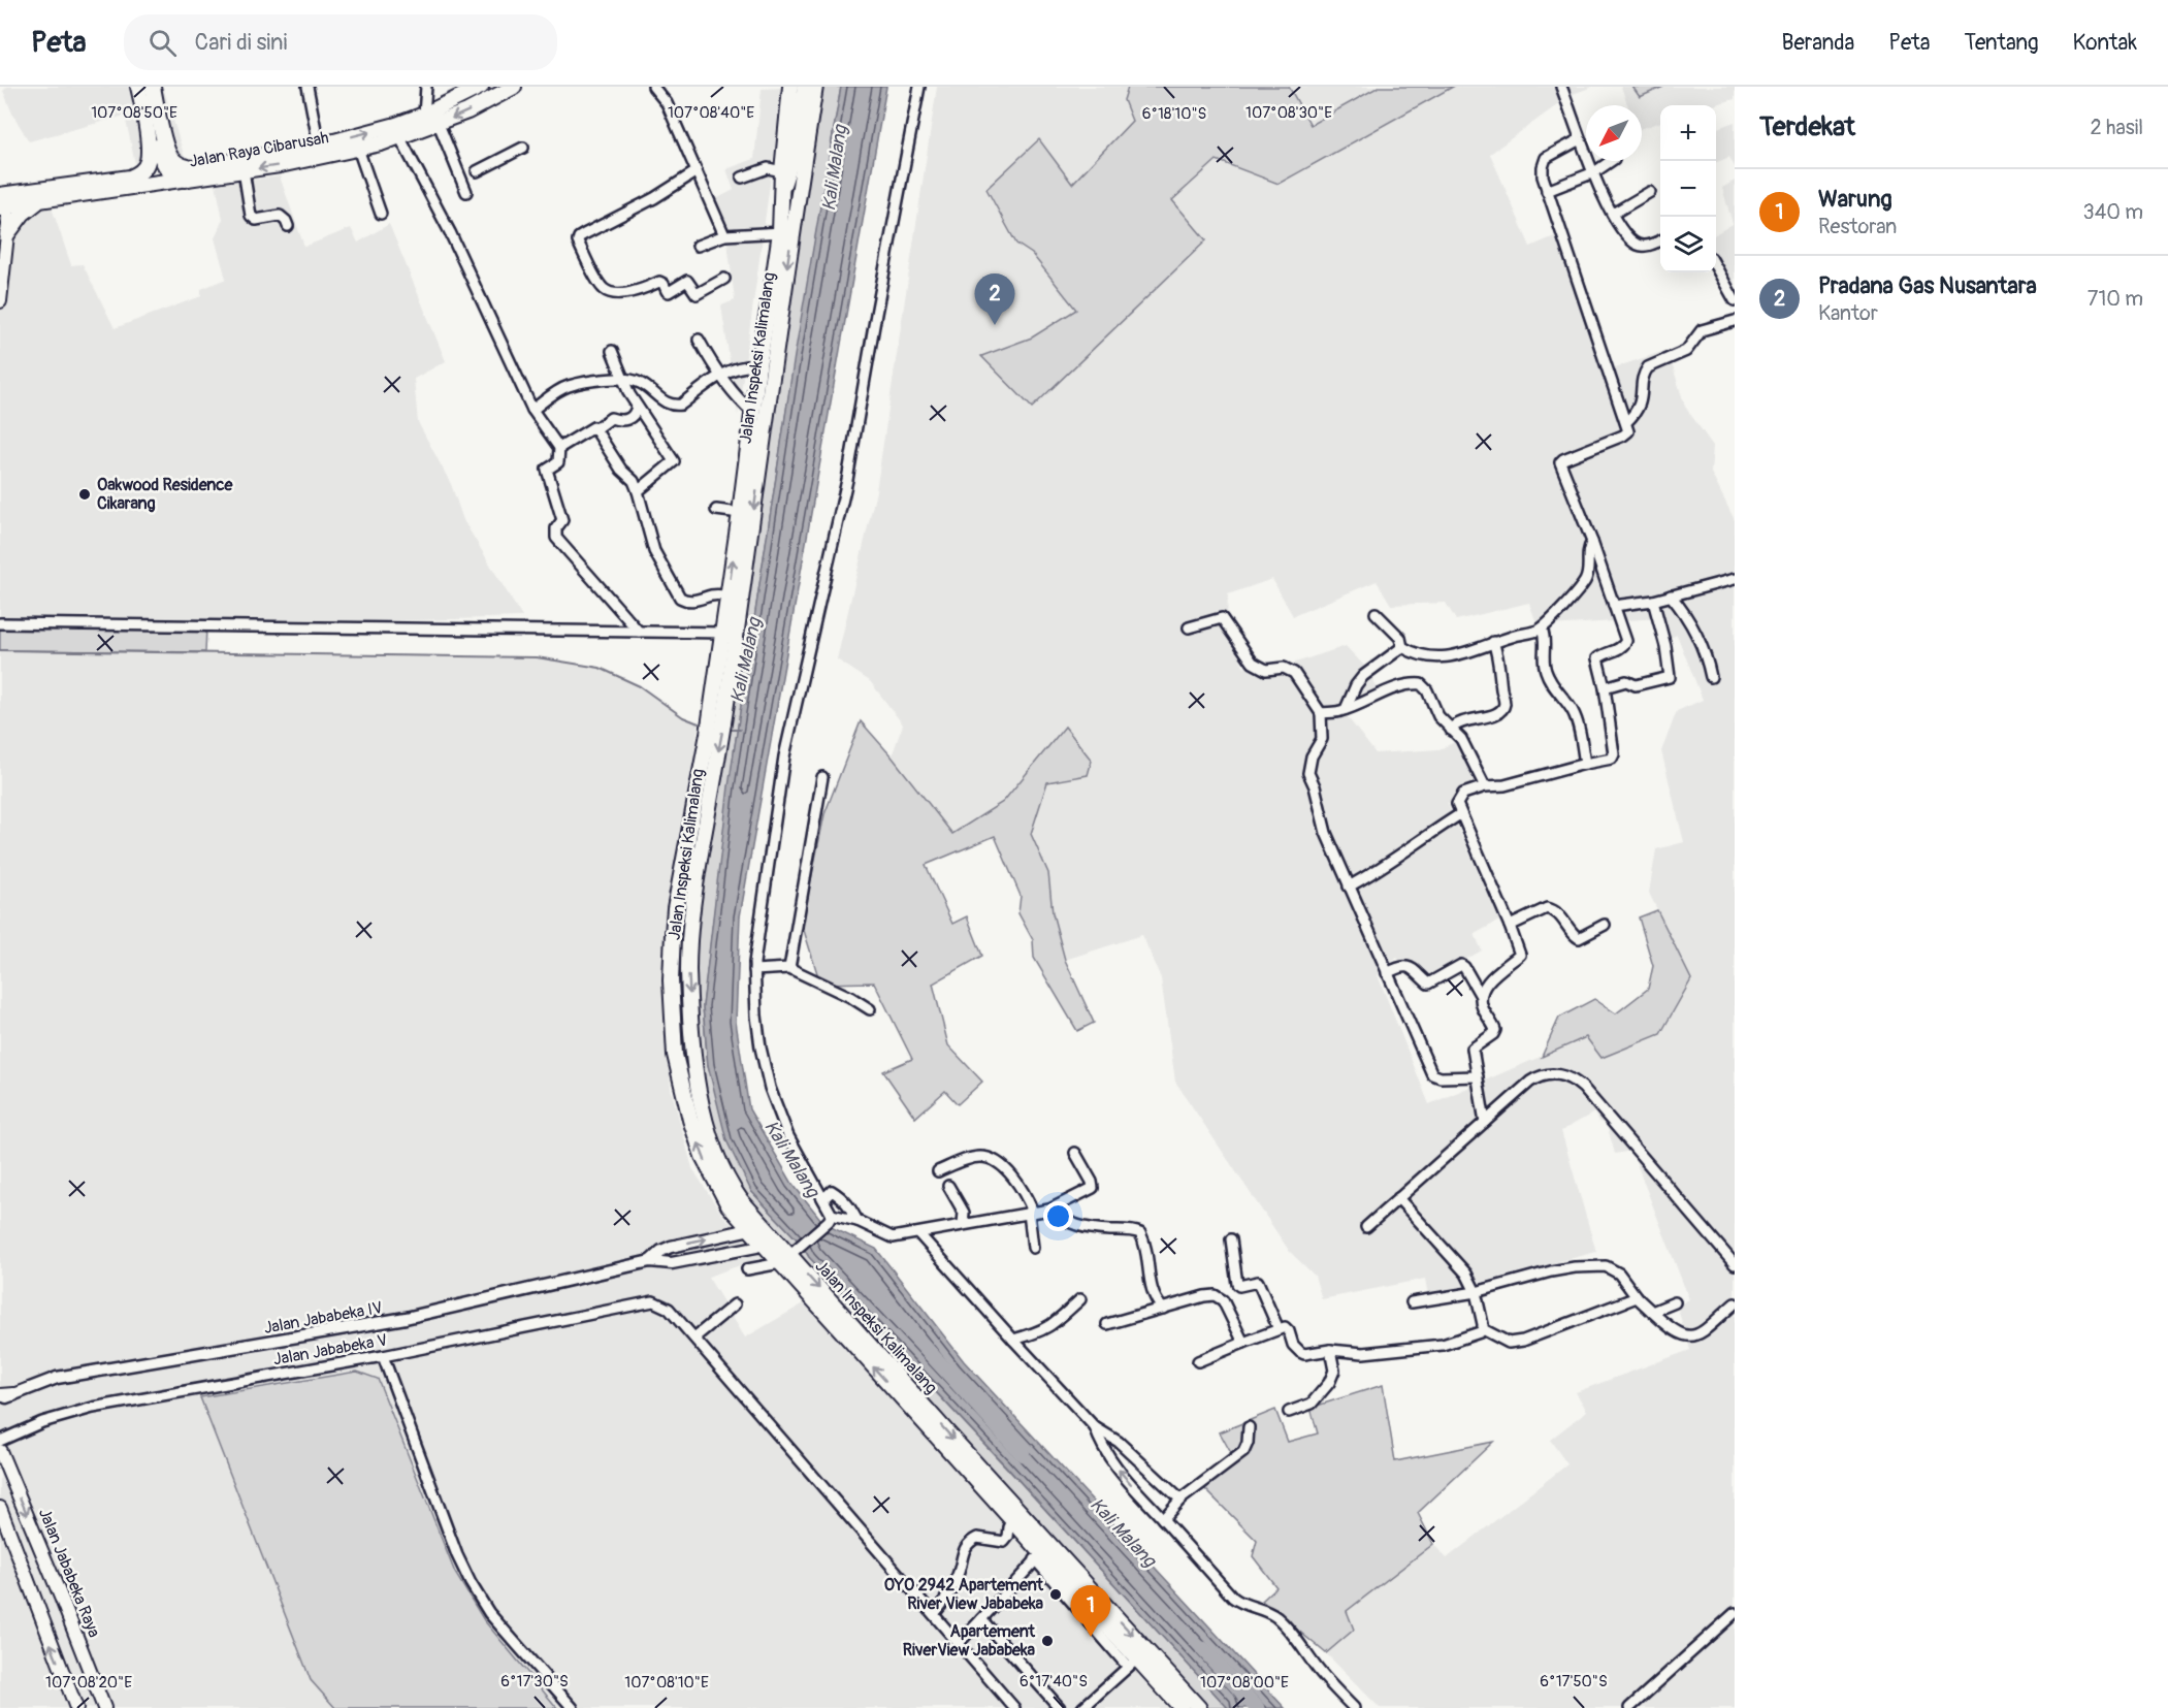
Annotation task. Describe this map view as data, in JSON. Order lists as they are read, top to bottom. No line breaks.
{"streets":{"main road":["Jalan Raya Cibarusah","Jalan Inspeksi Kalimalang","Jalan Jababeka Raya"],"street":["Jalan Jababeka IV","Jalan Jababeka V"]},"crossings":[["Jalan Inspeksi Kalimalang","Jalan Jababeka IV"]],"water":["Kali Malang"],"places":["Oakwood Residence Cikarang","OYO 2942 Apartement River View Jababeka","Apartement RiverView Jababeka"],"north":"bottom left","page":{"header":"Peta","search":"Cari di sini","nav":["Beranda","Peta","Tentang","Kontak"],"heading":["Terdekat","2 hasil"],"map_buttons":["+","−"],"list":[{"mark":"1","name":"Warung","note":"Restoran","value":"340 m"},{"mark":"2","name":"Pradana Gas Nusantara","note":"Kantor","value":"710 m"}],"pins":["2","1"]},"coordinates":["107°08'50\"E","107°08'30\"E","107°08'40\"E","6°18'10\"S","6°17'30\"S","6°17'40\"S","6°17'50\"S","107°08'20\"E","107°08'10\"E","107°08'00\"E"]}
